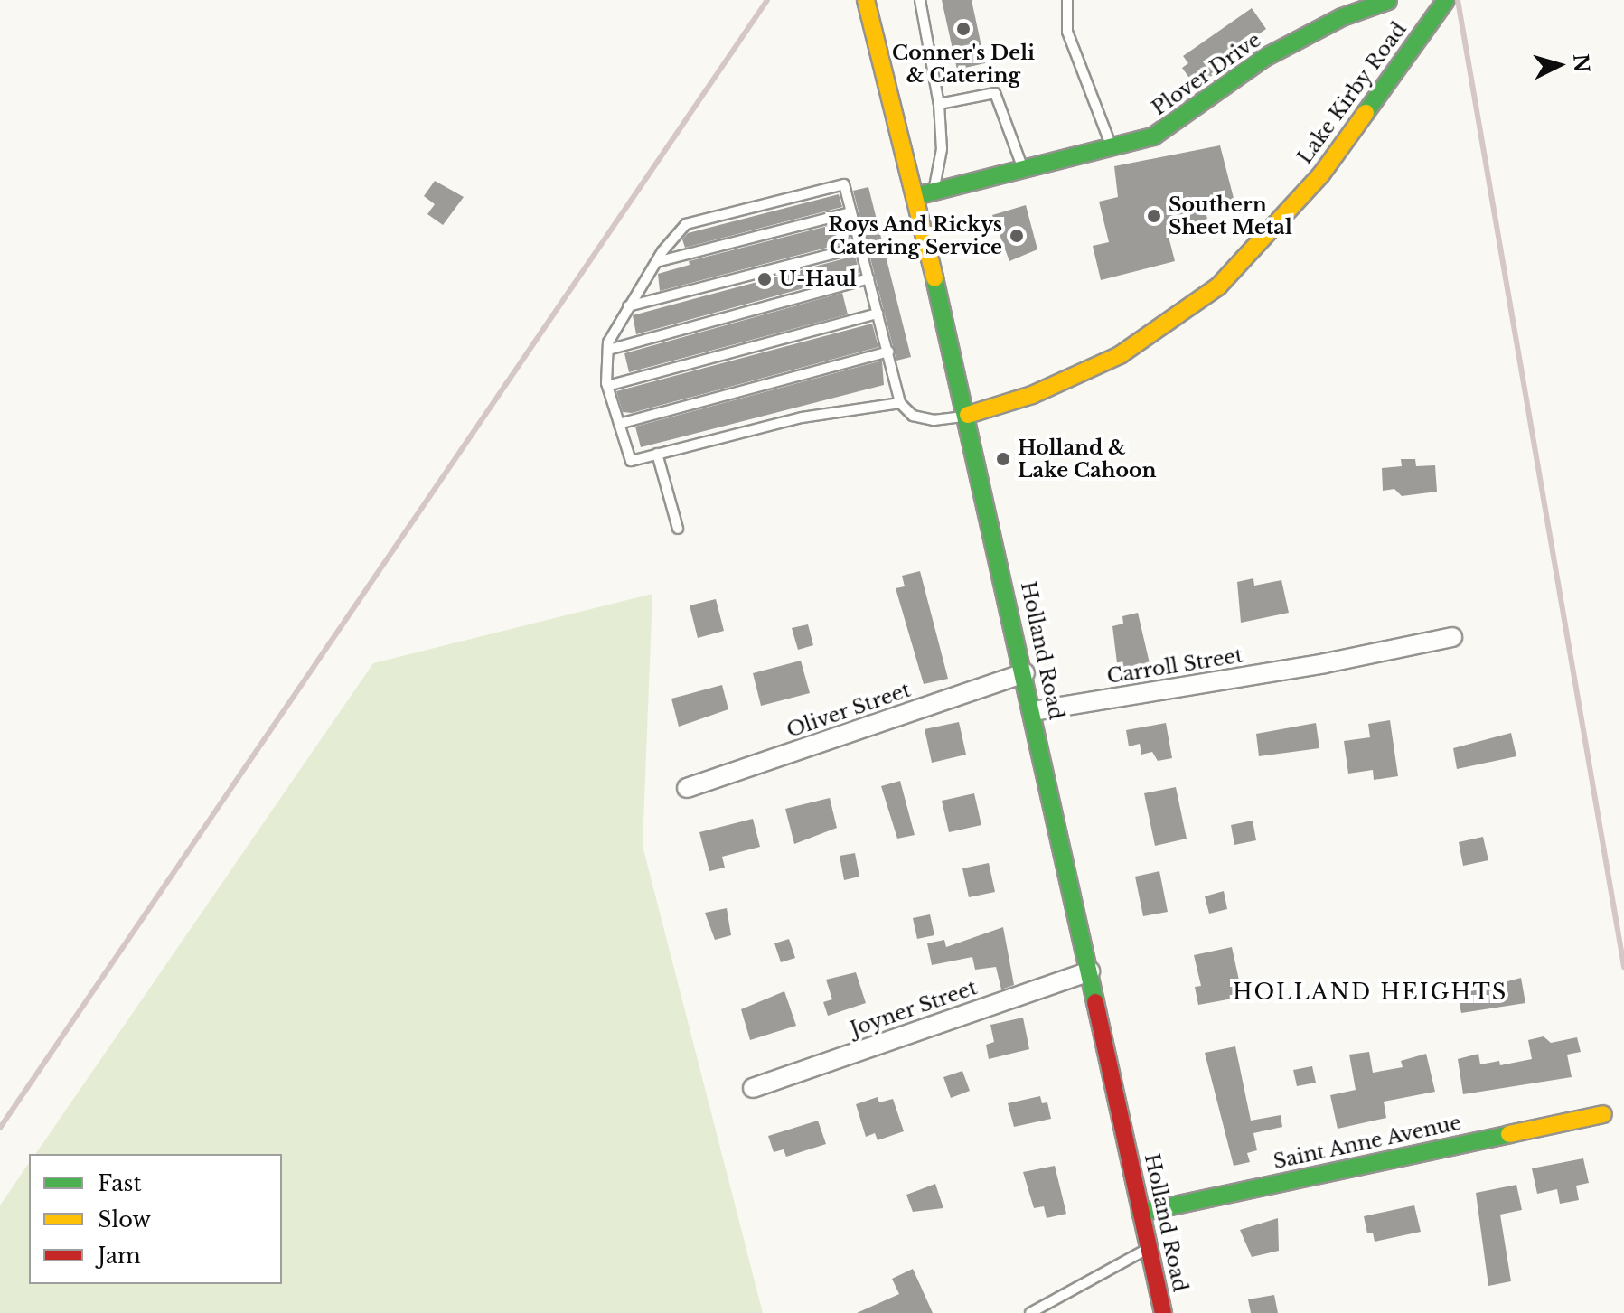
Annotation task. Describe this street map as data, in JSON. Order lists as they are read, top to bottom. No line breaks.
{"streets":{"street":["Plover Drive","Lake Kirby Road","Holland Road","Carroll Street","Oliver Street","Joyner Street","Saint Anne Avenue"]},"crossings":[["Plover Drive","Holland Road"],["Lake Kirby Road","Holland Road"],["Holland Road","Carroll Street"],["Holland Road","Oliver Street"],["Holland Road","Joyner Street"],["Holland Road","Saint Anne Avenue"]],"districts":["HOLLAND HEIGHTS"],"places":["Conner's Deli & Catering","Southern Sheet Metal","Roys And Rickys Catering Service","U-Haul","Holland & Lake Cahoon"],"legend":["Fast","Slow","Jam"],"north":"right"}
